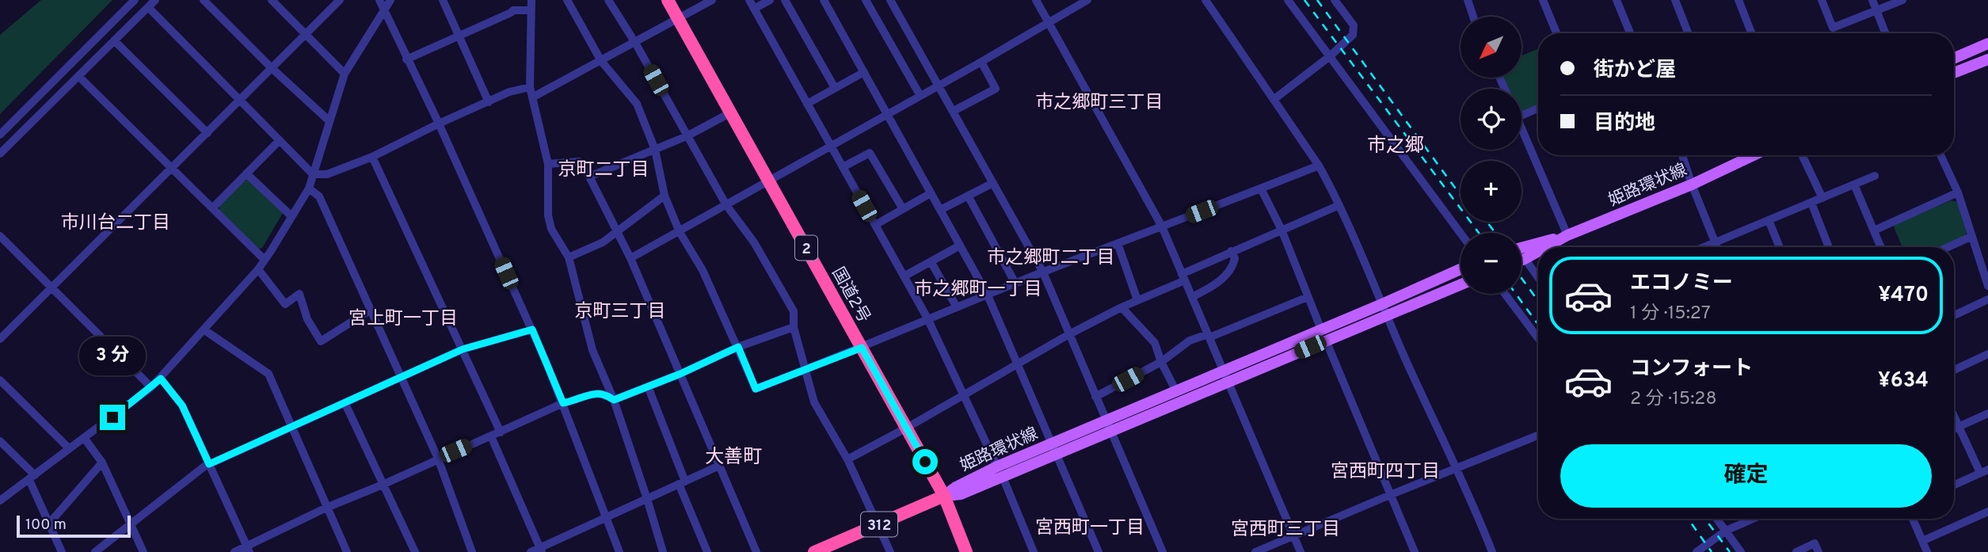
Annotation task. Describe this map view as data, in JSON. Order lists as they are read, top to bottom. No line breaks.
{"streets":{"highway":["2","国道2号","312"],"main road":["姫路環状線"]},"crossings":[["姫路環状線","国道2号"],["姫路環状線","312"],["国道2号","312"]],"districts":["市之郷町三丁目","市之郷","京町二丁目","市川台二丁目","市之郷町二丁目","市之郷町一丁目","京町三丁目","宮上町一丁目","大善町","宮西町四丁目","宮西町一丁目","宮西町三丁目"],"scale_bar":"100 m","north":"bottom left","page":{"map_buttons":["+","−"],"banner":["街かど屋","目的地"],"list":[{"name":"エコノミー","note":"1 分 · 15:27","value":"¥470"},{"name":"コンフォート","note":"2 分 · 15:28","value":"¥634"}],"bubble":"3 分","buttons":"確定","scale":"100 m"}}
